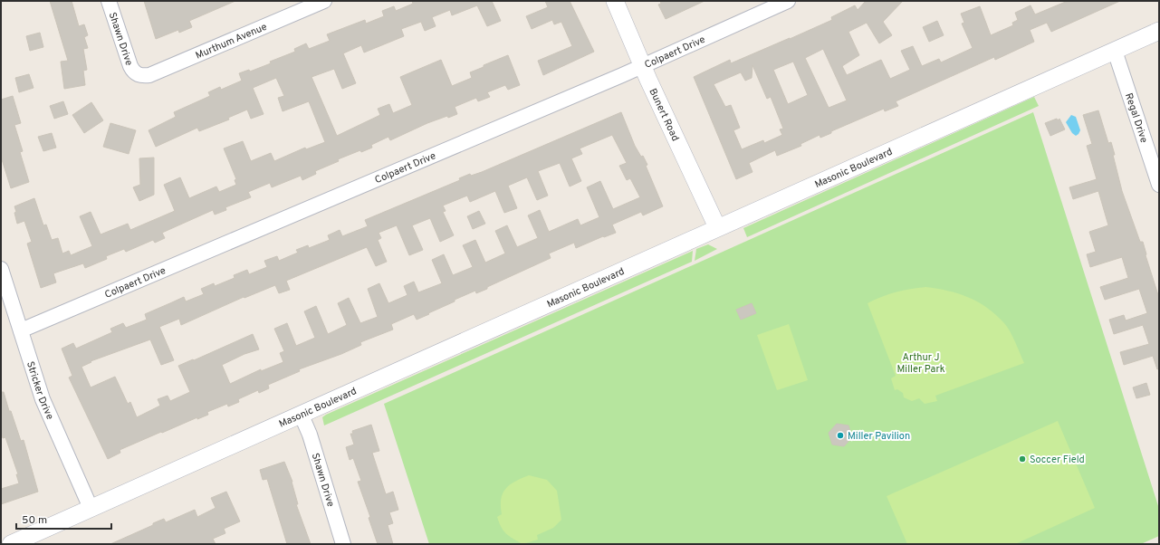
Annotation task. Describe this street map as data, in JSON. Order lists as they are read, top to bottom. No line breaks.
{"streets":{"street":["Shawn Drive","Murthum Avenue","Colpaert Drive","Bunert Road","Regal Drive","Masonic Boulevard","Stricker Drive"]},"crossings":[["Shawn Drive","Murthum Avenue"],["Shawn Drive","Masonic Boulevard"],["Colpaert Drive","Bunert Road"],["Colpaert Drive","Stricker Drive"],["Bunert Road","Masonic Boulevard"],["Regal Drive","Masonic Boulevard"],["Masonic Boulevard","Stricker Drive"]],"parks":["Arthur J Miller Park"],"places":["Miller Pavilion","Soccer Field"],"scale_bar":"50 m"}
